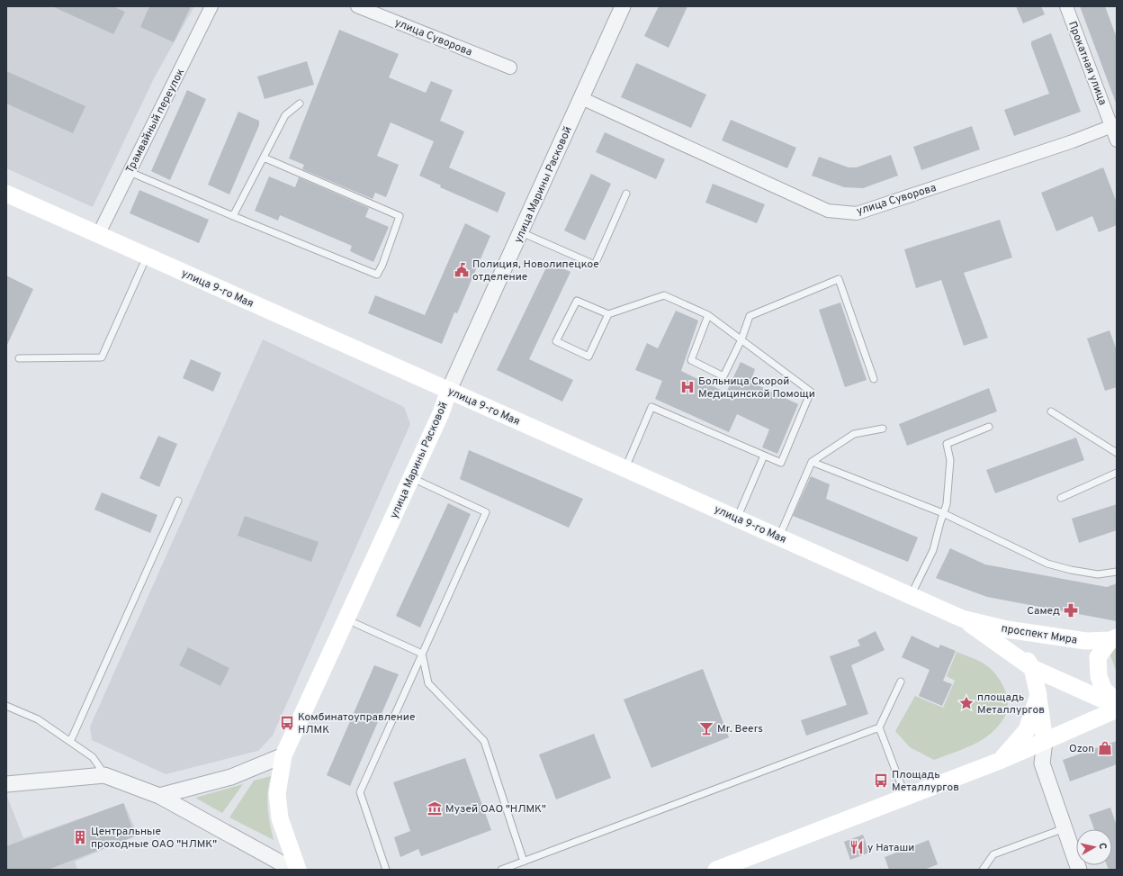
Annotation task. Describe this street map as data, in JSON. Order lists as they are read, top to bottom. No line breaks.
{"streets":{"main road":["улица Марины Расковой","улица 9-го Мая","проспект Мира"],"street":["улица Суворова","Прокатная улица","Трамвайный переулок"]},"crossings":[["улица Суворова","Прокатная улица"],["улица Суворова","улица Марины Расковой"],["Трамвайный переулок","улица 9-го Мая"],["улица Марины Расковой","улица 9-го Мая"],["улица 9-го Мая","проспект Мира"]],"places":{"public building":["Полиция, Новолипецкое отделение"],"hospital":["Больница Скорой Медицинской Помощи"],"pharmacy":["Самед"],"place":["площадь Металлургов"],"bus stop":["Комбинатоуправление НЛМК","Площадь Металлургов"],"bar":["Mr. Beers"],"shop":["Ozon"],"museum":["Музей ОАО \"НЛМК\""],"building":["Центральные проходные ОАО \"НЛМК\""],"restaurant":["у Наташи"]},"north":"right"}
